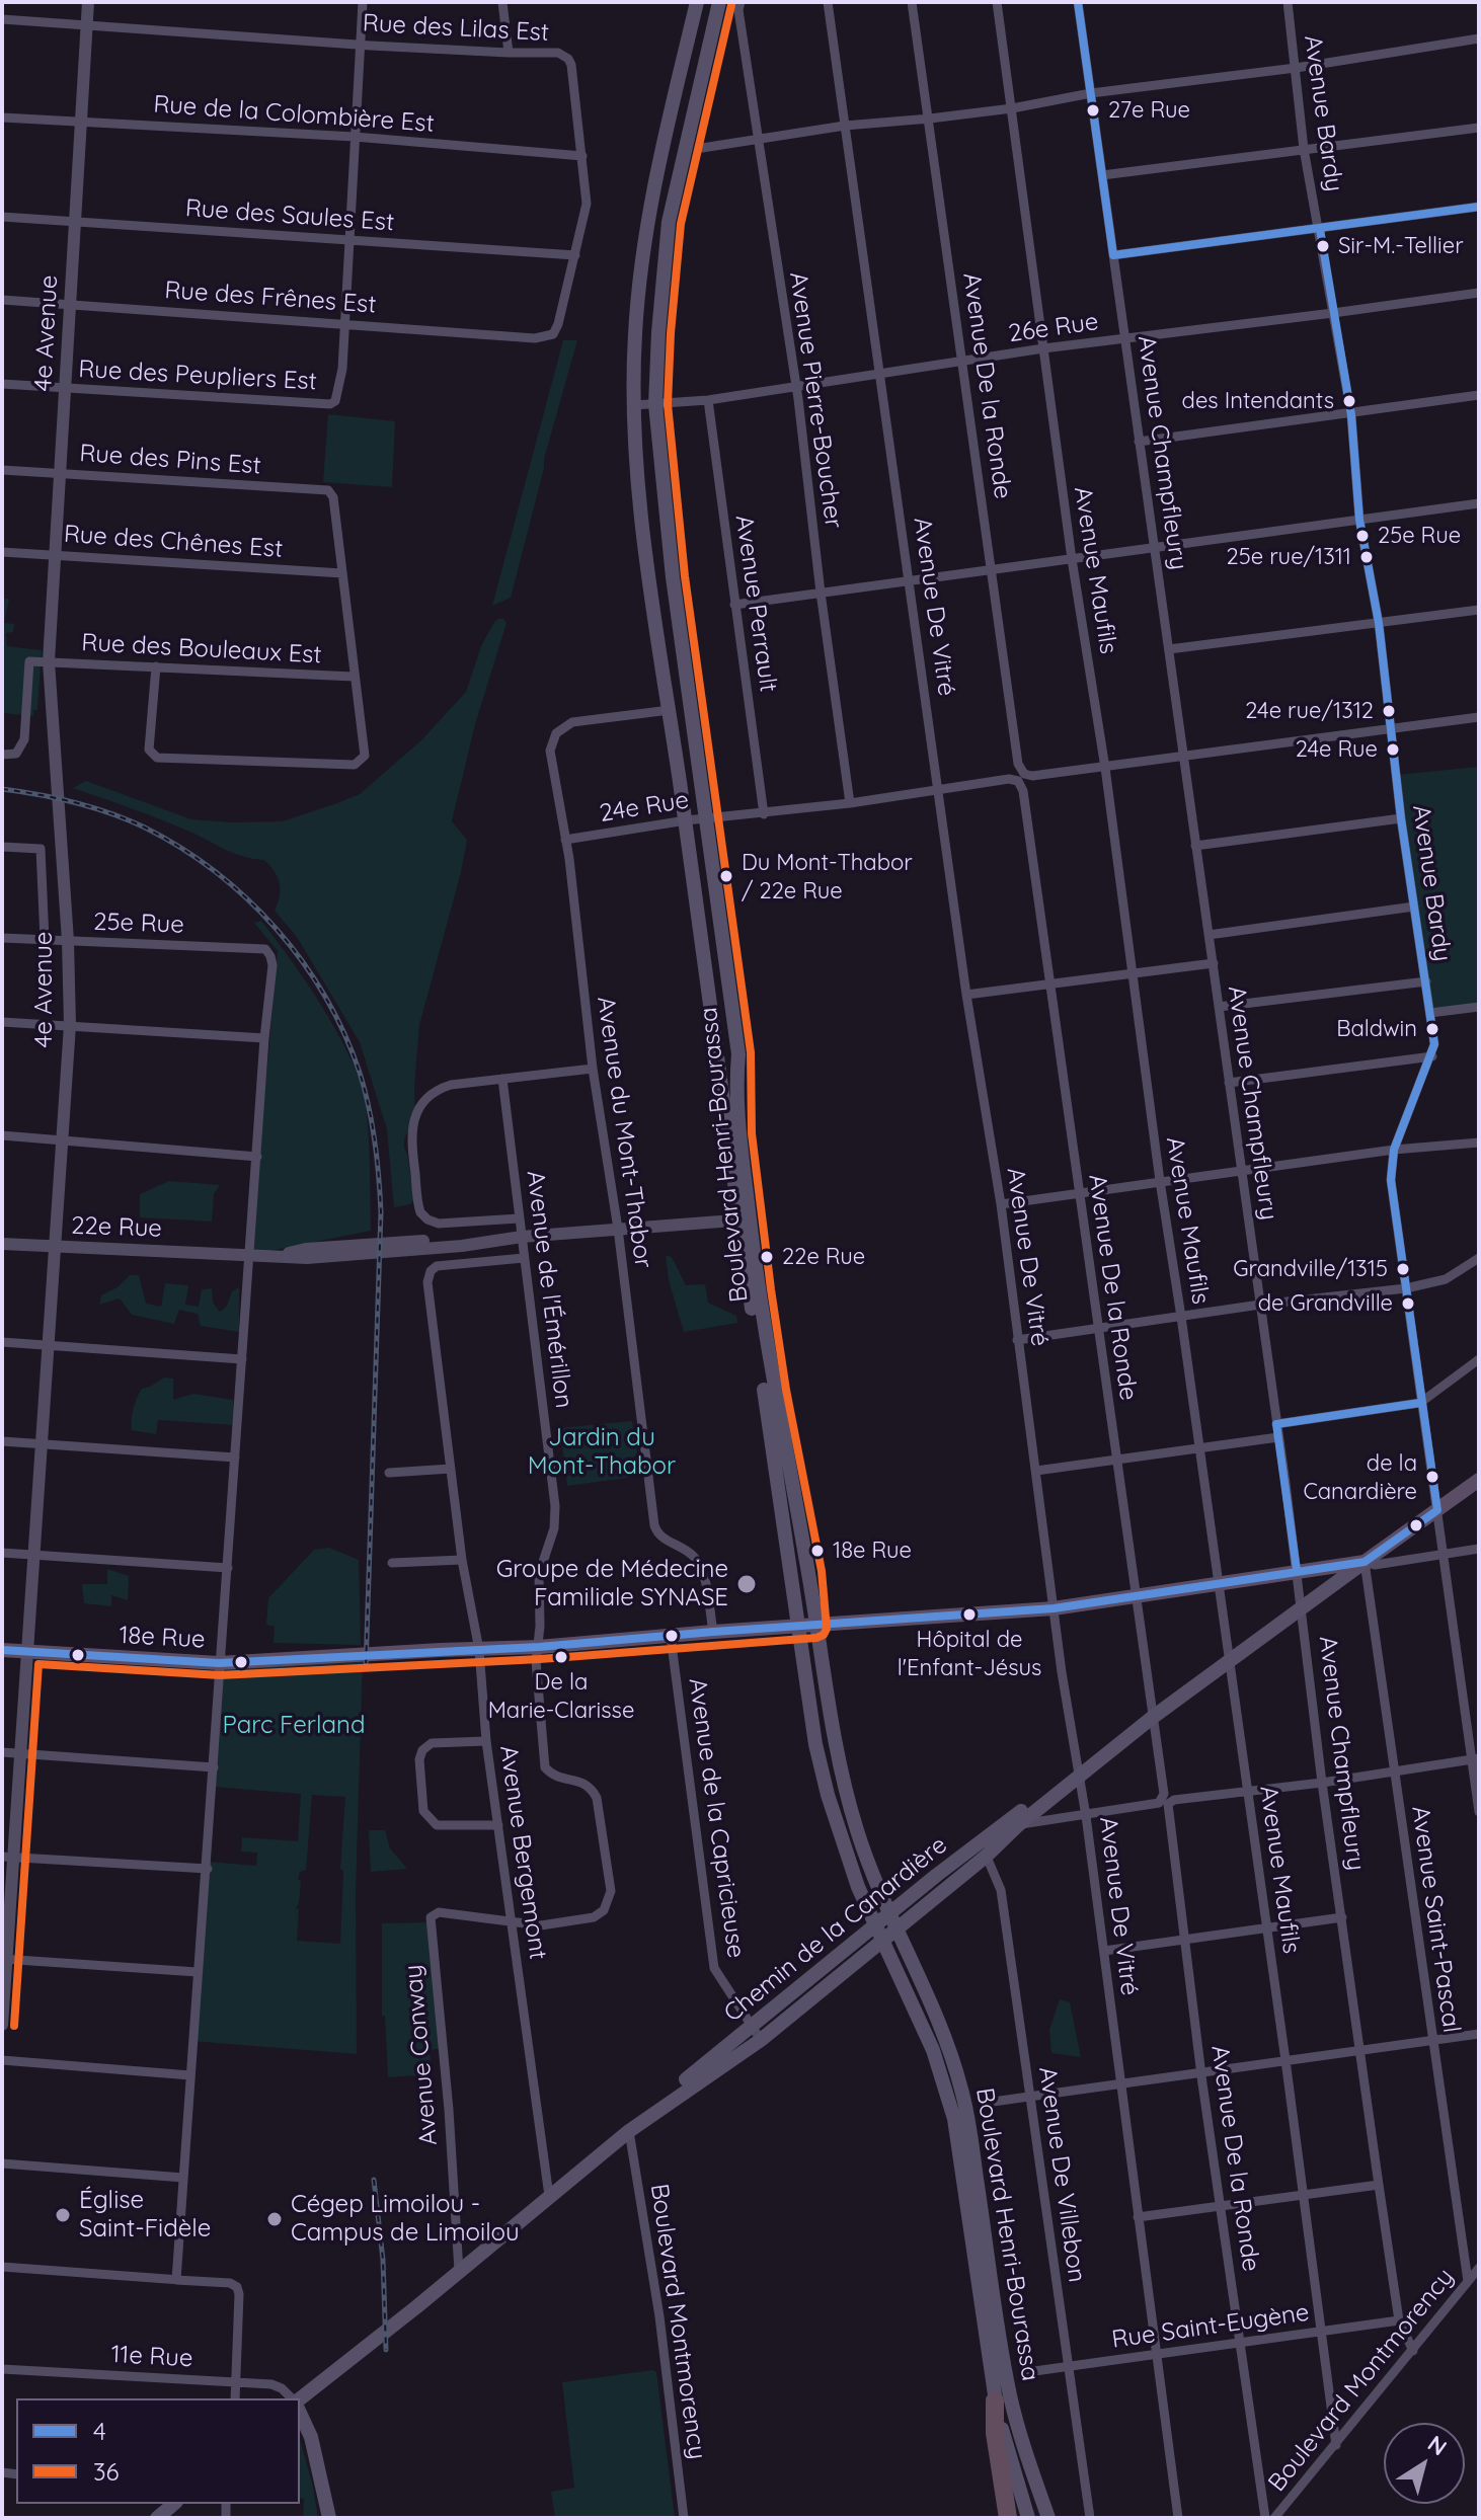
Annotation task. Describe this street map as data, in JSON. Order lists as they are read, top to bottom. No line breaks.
{"streets":{"main road":["Boulevard Henri-Bourassa","18e Rue","Chemin de la Canardière"],"street":["Rue des Lilas Est","Avenue Bardy","Rue de la Colombière Est","Rue des Saules Est","Rue des Frênes Est","26e Rue","4e Avenue","Rue des Peupliers Est","Avenue De la Ronde","Avenue Pierre-Boucher","Avenue Champfleury","Rue des Pins Est","Rue des Chênes Est","Avenue Maufils","Avenue Perrault","Avenue De Vitré","Rue des Bouleaux Est","24e Rue","25e Rue","Avenue du Mont-Thabor","22e Rue","Avenue de l'Émérillon","Avenue de la Capricieuse","Avenue Bergemont","Avenue Saint-Pascal","Avenue Conway","Avenue De Villebon","Boulevard Montmorency","Rue Saint-Eugène","11e Rue"]},"crossings":[["Rue des Lilas Est","Rue de la Colombière Est"],["Rue des Lilas Est","4e Avenue"],["Avenue Bardy","26e Rue"],["Avenue Bardy","24e Rue"],["Avenue Bardy","18e Rue"],["Avenue Bardy","Chemin de la Canardière"],["Rue de la Colombière Est","4e Avenue"],["Rue des Saules Est","Rue des Frênes Est"],["Rue des Saules Est","4e Avenue"],["Rue des Frênes Est","4e Avenue"],["Rue des Frênes Est","Rue des Peupliers Est"],["26e Rue","Avenue De la Ronde"],["26e Rue","Avenue Pierre-Boucher"],["26e Rue","Avenue Champfleury"],["26e Rue","Avenue Maufils"],["26e Rue","Avenue Perrault"],["26e Rue","Avenue De Vitré"],["26e Rue","Boulevard Henri-Bourassa"],["4e Avenue","Rue des Peupliers Est"],["4e Avenue","Rue des Pins Est"],["4e Avenue","Rue des Chênes Est"],["4e Avenue","Rue des Bouleaux Est"],["4e Avenue","25e Rue"],["4e Avenue","22e Rue"],["4e Avenue","18e Rue"],["Avenue De la Ronde","24e Rue"],["Avenue De la Ronde","18e Rue"],["Avenue De la Ronde","Chemin de la Canardière"],["Avenue De la Ronde","Rue Saint-Eugène"],["Avenue Pierre-Boucher","24e Rue"],["Avenue Champfleury","24e Rue"],["Avenue Champfleury","18e Rue"],["Avenue Champfleury","Chemin de la Canardière"],["Avenue Champfleury","Boulevard Montmorency"],["Avenue Champfleury","Rue Saint-Eugène"],["Rue des Pins Est","Rue des Chênes Est"],["Avenue Maufils","24e Rue"],["Avenue Maufils","18e Rue"],["Avenue Maufils","Chemin de la Canardière"],["Avenue Maufils","Boulevard Montmorency"],["Avenue Maufils","Rue Saint-Eugène"],["Avenue Perrault","24e Rue"],["Avenue De Vitré","24e Rue"],["Avenue De Vitré","18e Rue"],["Avenue De Vitré","Chemin de la Canardière"],["Avenue De Vitré","Rue Saint-Eugène"],["24e Rue","Avenue du Mont-Thabor"],["24e Rue","Boulevard Henri-Bourassa"],["Avenue du Mont-Thabor","Boulevard Henri-Bourassa"],["Avenue du Mont-Thabor","22e Rue"],["Avenue du Mont-Thabor","18e Rue"],["Boulevard Henri-Bourassa","22e Rue"],["Boulevard Henri-Bourassa","18e Rue"],["Boulevard Henri-Bourassa","Chemin de la Canardière"],["22e Rue","Avenue de l'Émérillon"],["Avenue de l'Émérillon","18e Rue"],["Avenue de l'Émérillon","Avenue Bergemont"],["Avenue de l'Émérillon","Avenue Conway"],["18e Rue","Avenue de la Capricieuse"],["18e Rue","Avenue Bergemont"],["18e Rue","Avenue Saint-Pascal"],["18e Rue","Chemin de la Canardière"],["Avenue de la Capricieuse","Chemin de la Canardière"],["Avenue Bergemont","Chemin de la Canardière"],["Avenue Bergemont","Avenue Conway"],["Avenue Saint-Pascal","Chemin de la Canardière"],["Avenue Saint-Pascal","Boulevard Montmorency"],["Chemin de la Canardière","Avenue Conway"],["Chemin de la Canardière","Avenue De Villebon"],["Chemin de la Canardière","Boulevard Montmorency"],["Avenue De Villebon","Rue Saint-Eugène"]],"parks":["Jardin du Mont-Thabor","Parc Ferland"],"places":["27e Rue","Sir-M.-Tellier","des Intendants","25e Rue","25e rue/1311","24e rue/1312","24e Rue","Du Mont-Thabor / 22e Rue","Baldwin","22e Rue","Grandville/1315","de Grandville","de la Canardière","18e Rue","Groupe de Médecine Familiale SYNASE","Hôpital de l'Enfant-Jésus","De la Marie-Clarisse","Église Saint-Fidèle","Cégep Limoilou - Campus de Limoilou"],"lines":["transit line 4","transit line 36"],"legend":["4","36"],"north":"top right"}
